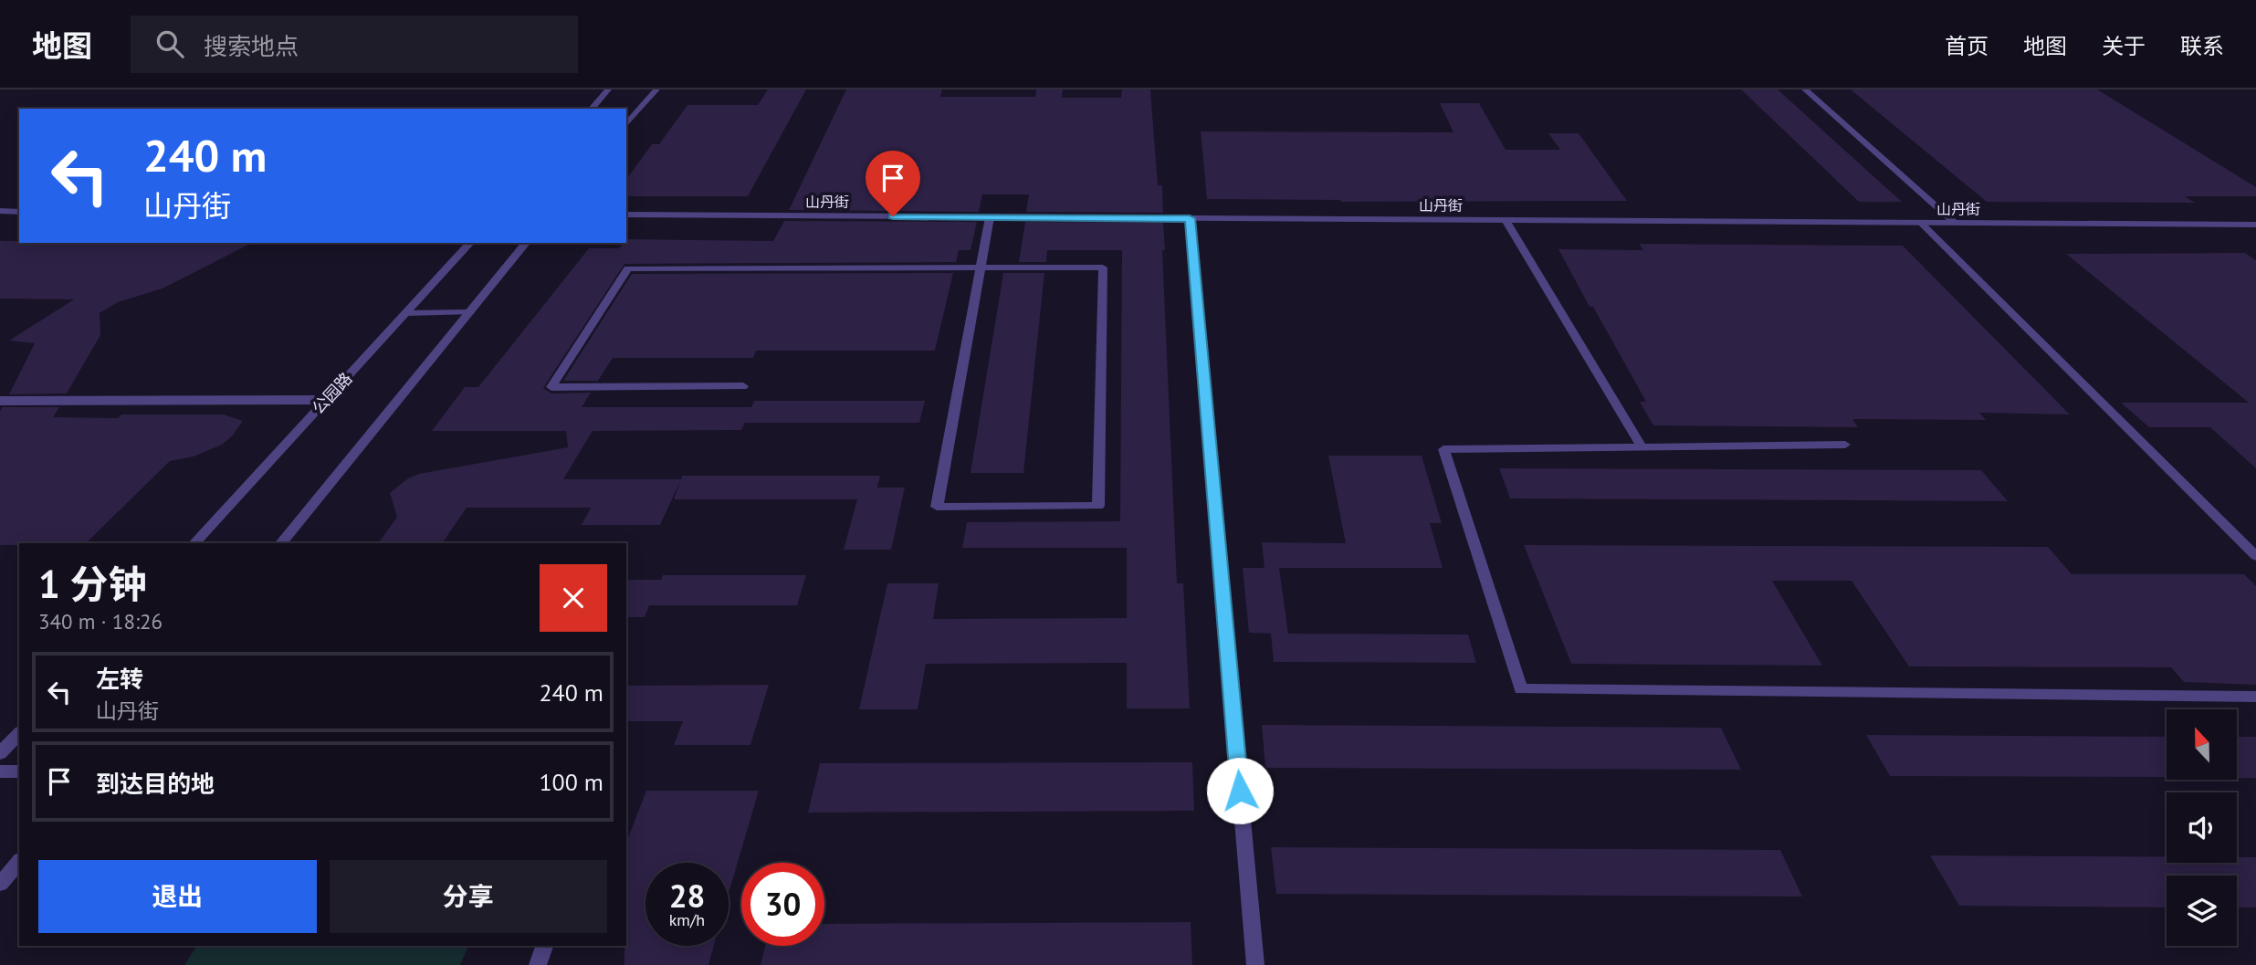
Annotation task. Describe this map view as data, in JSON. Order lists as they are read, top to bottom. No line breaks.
{"streets":{"street":["山丹街","公园路"]},"north":"top","page":{"header":"地图","search":"搜索地点","nav":["首页","地图","关于","联系"],"turn":["240 m","山丹街"],"heading":["1 分钟","340 m · 18:26"],"list":[{"name":"左转","note":"山丹街","value":"240 m"},{"name":"到达目的地","value":"100 m"}],"buttons":["退出","分享"],"speed":"28 km/h","limit":"30"}}
